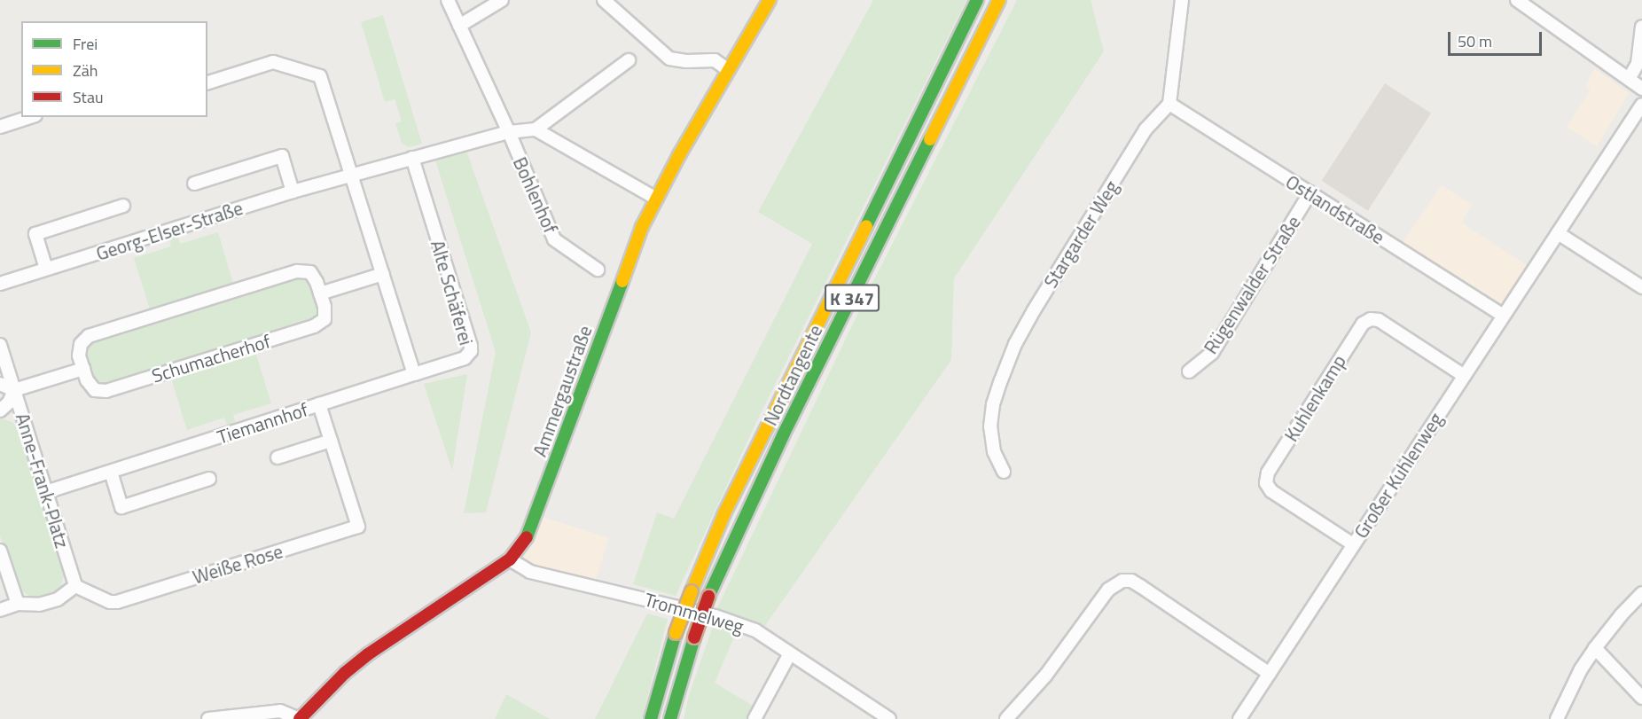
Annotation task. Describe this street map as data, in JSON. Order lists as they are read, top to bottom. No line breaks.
{"streets":{"main road":["K 347","Nordtangente","Ammergaustraße"],"street":["Bohlenhof","Ostlandstraße","Georg-Elser-Straße","Stargarder Weg","Rügenwalder Straße","Alte Schäferei","Schumacherhof","Kuhlenkamp","Tiemannhof","Großer Kuhlenweg","Anne-Frank-Platz","Weiße Rose","Trommelweg"]},"crossings":[["Bohlenhof","Georg-Elser-Straße"],["Ostlandstraße","Stargarder Weg"],["Ostlandstraße","Rügenwalder Straße"],["Ostlandstraße","Großer Kuhlenweg"],["Georg-Elser-Straße","Alte Schäferei"],["Alte Schäferei","Tiemannhof"],["Ammergaustraße","Trommelweg"],["Kuhlenkamp","Großer Kuhlenweg"],["Tiemannhof","Anne-Frank-Platz"],["Tiemannhof","Weiße Rose"],["Anne-Frank-Platz","Weiße Rose"]],"legend":["Frei","Zäh","Stau"],"scale_bar":"50 m"}
